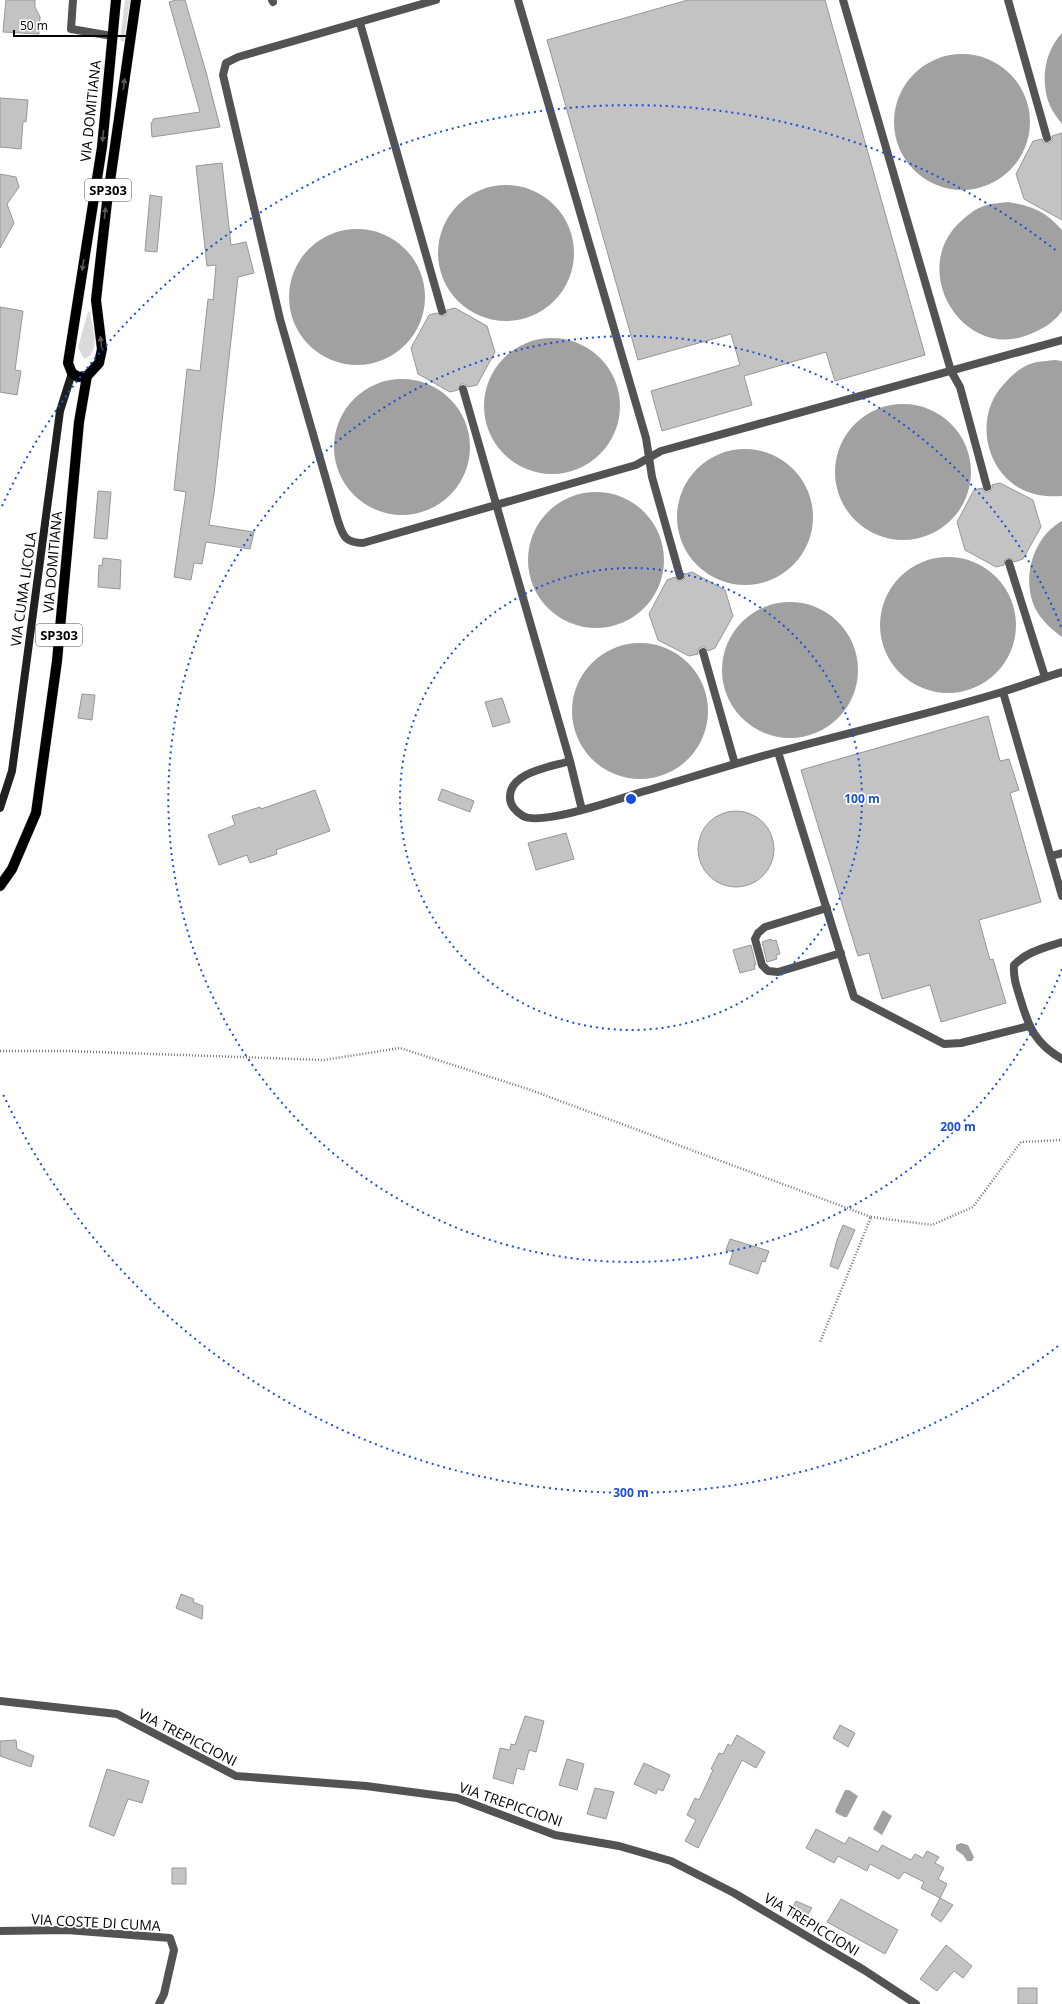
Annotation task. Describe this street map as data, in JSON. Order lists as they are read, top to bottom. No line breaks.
{"streets":{"main road":["VIA DOMITIANA","SP303"],"street":["VIA CUMA LICOLA","VIA TREPICCIONI","VIA COSTE DI CUMA"]},"crossings":[["VIA DOMITIANA","VIA CUMA LICOLA"]],"scale_bar":"50 m","rings":["100 m","200 m","300 m"]}
